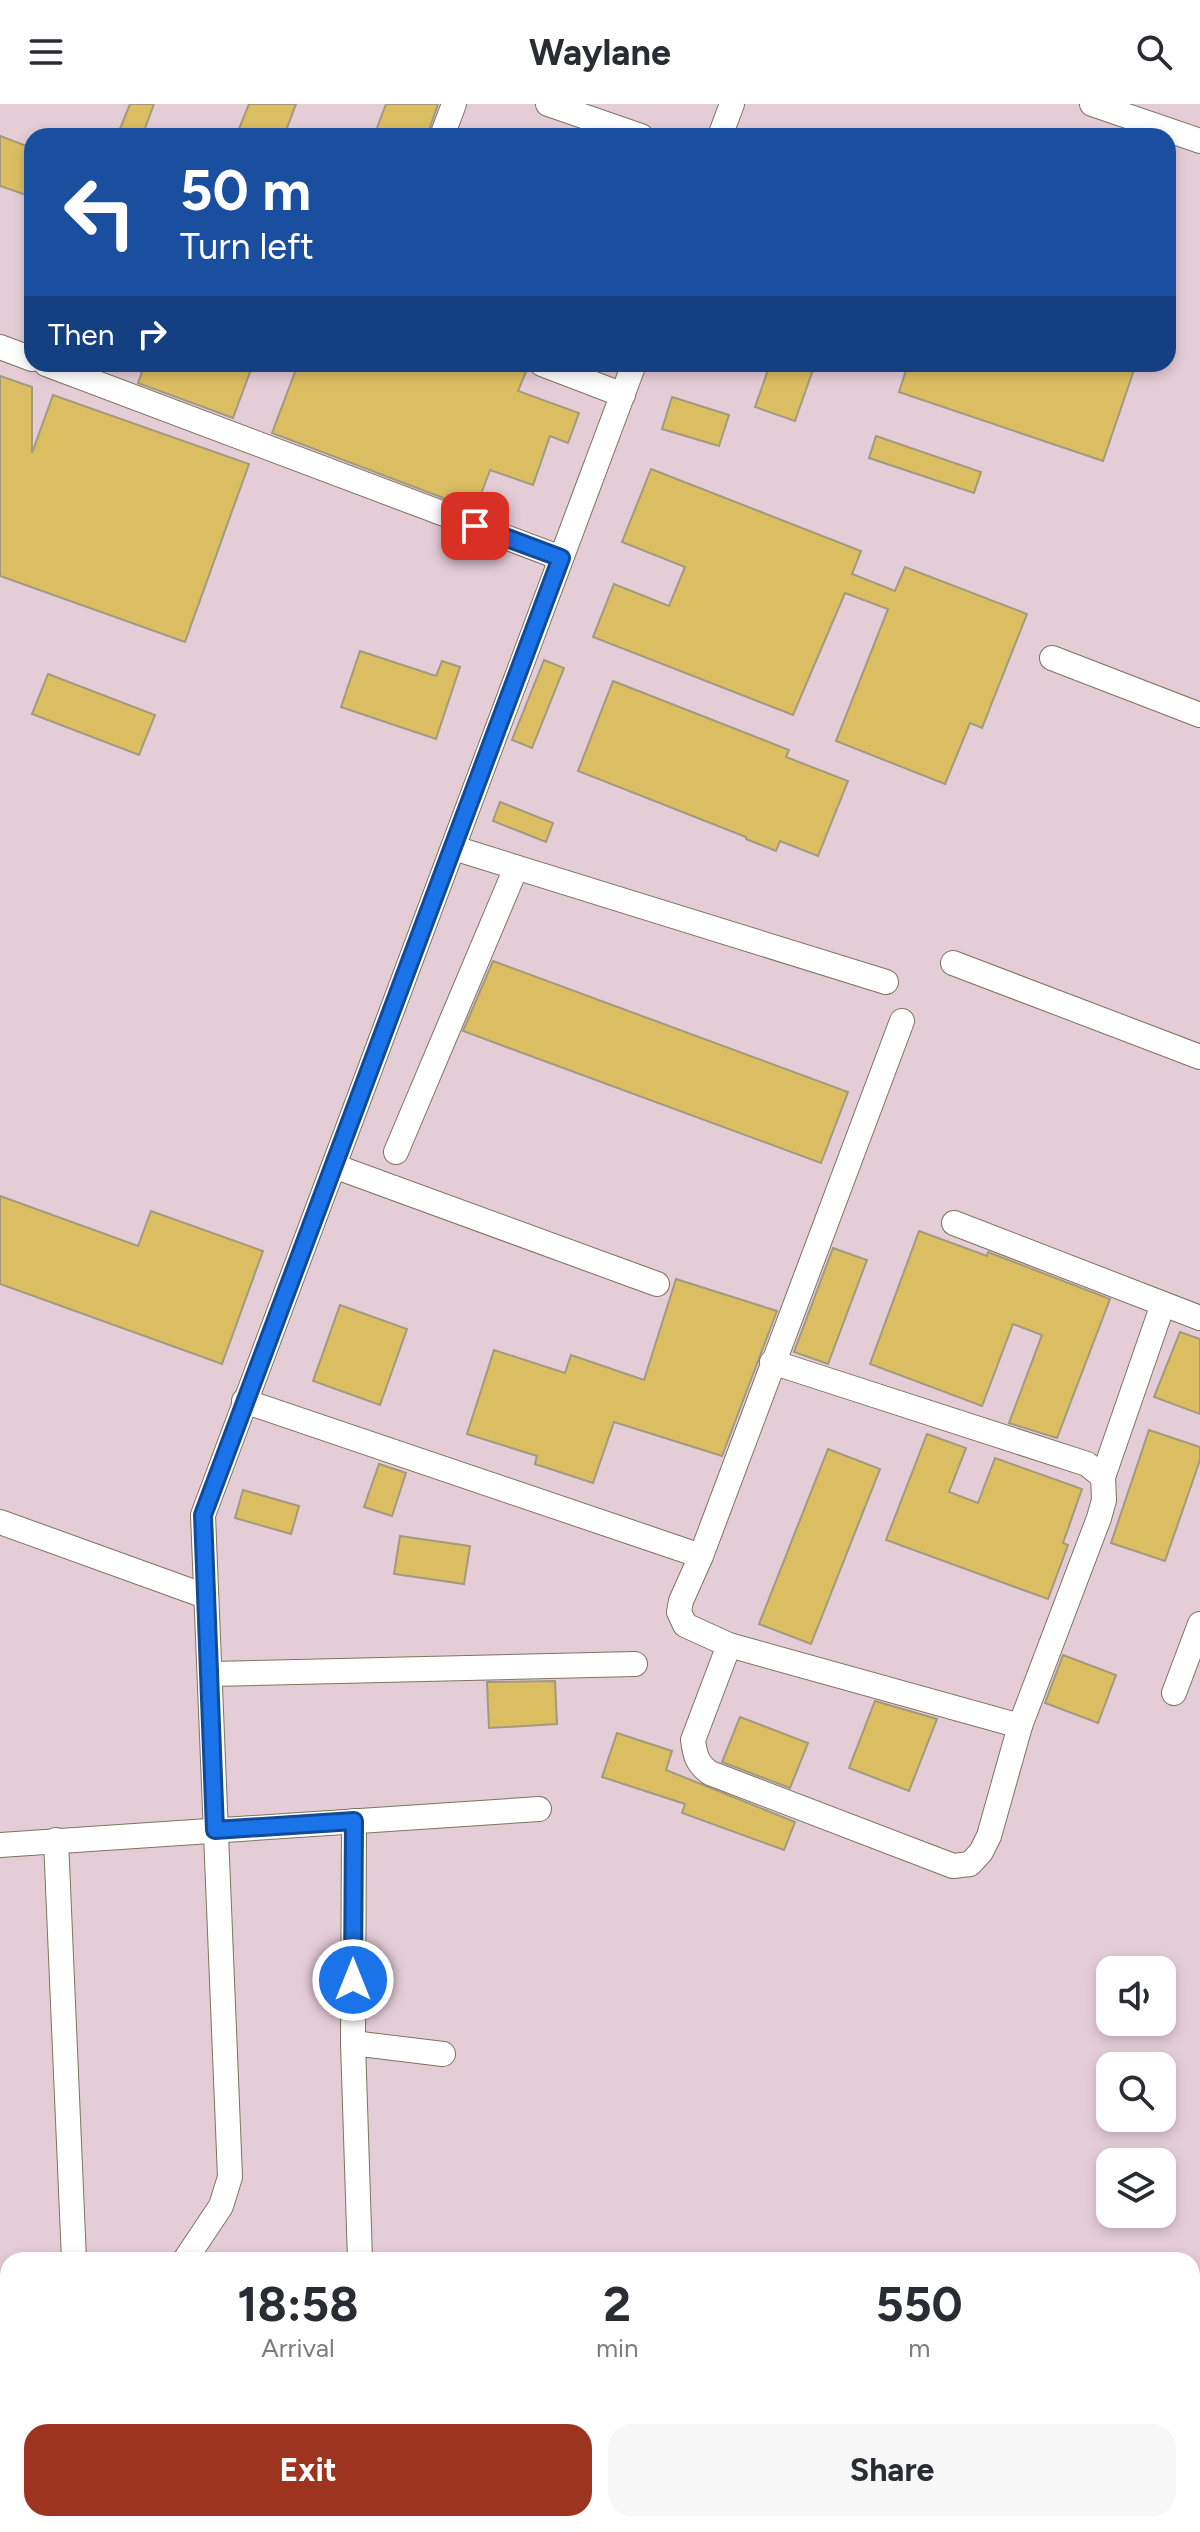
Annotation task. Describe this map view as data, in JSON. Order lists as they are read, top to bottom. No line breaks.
{"page":{"header":"Waylane","turn":["50 m","Turn left"],"then":"Then","eta":["18:58","Arrival","2","min","550","m"],"buttons":["Exit","Share"]}}
